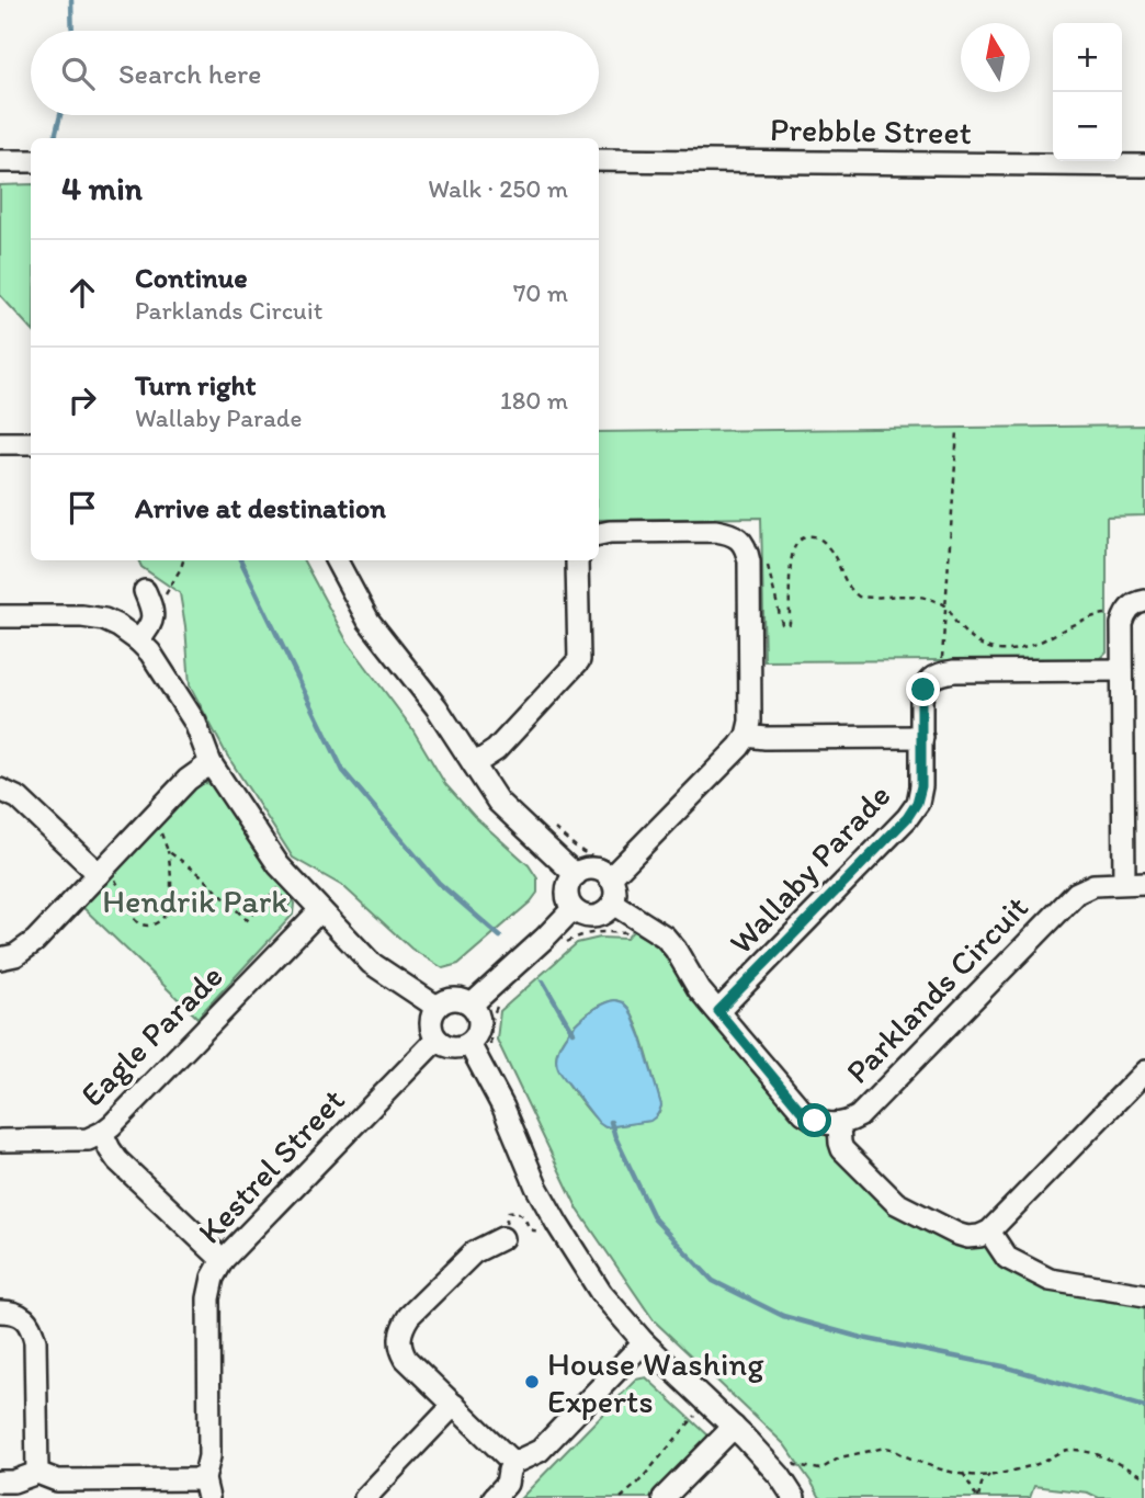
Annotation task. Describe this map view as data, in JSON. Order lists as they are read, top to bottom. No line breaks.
{"streets":{"street":["Prebble Street","Wallaby Parade","Parklands Circuit","Eagle Parade","Kestrel Street"]},"crossings":[["Wallaby Parade","Parklands Circuit"]],"parks":["Hendrik Park"],"places":["House Washing Experts"],"north":"top","page":{"map_buttons":["+","−"],"search":"Search here","heading":["4 min","Walk · 250 m"],"list":[["Continue","Parklands Circuit","70 m"],["Turn right","Wallaby Parade","180 m"],"Arrive at destination"]}}
